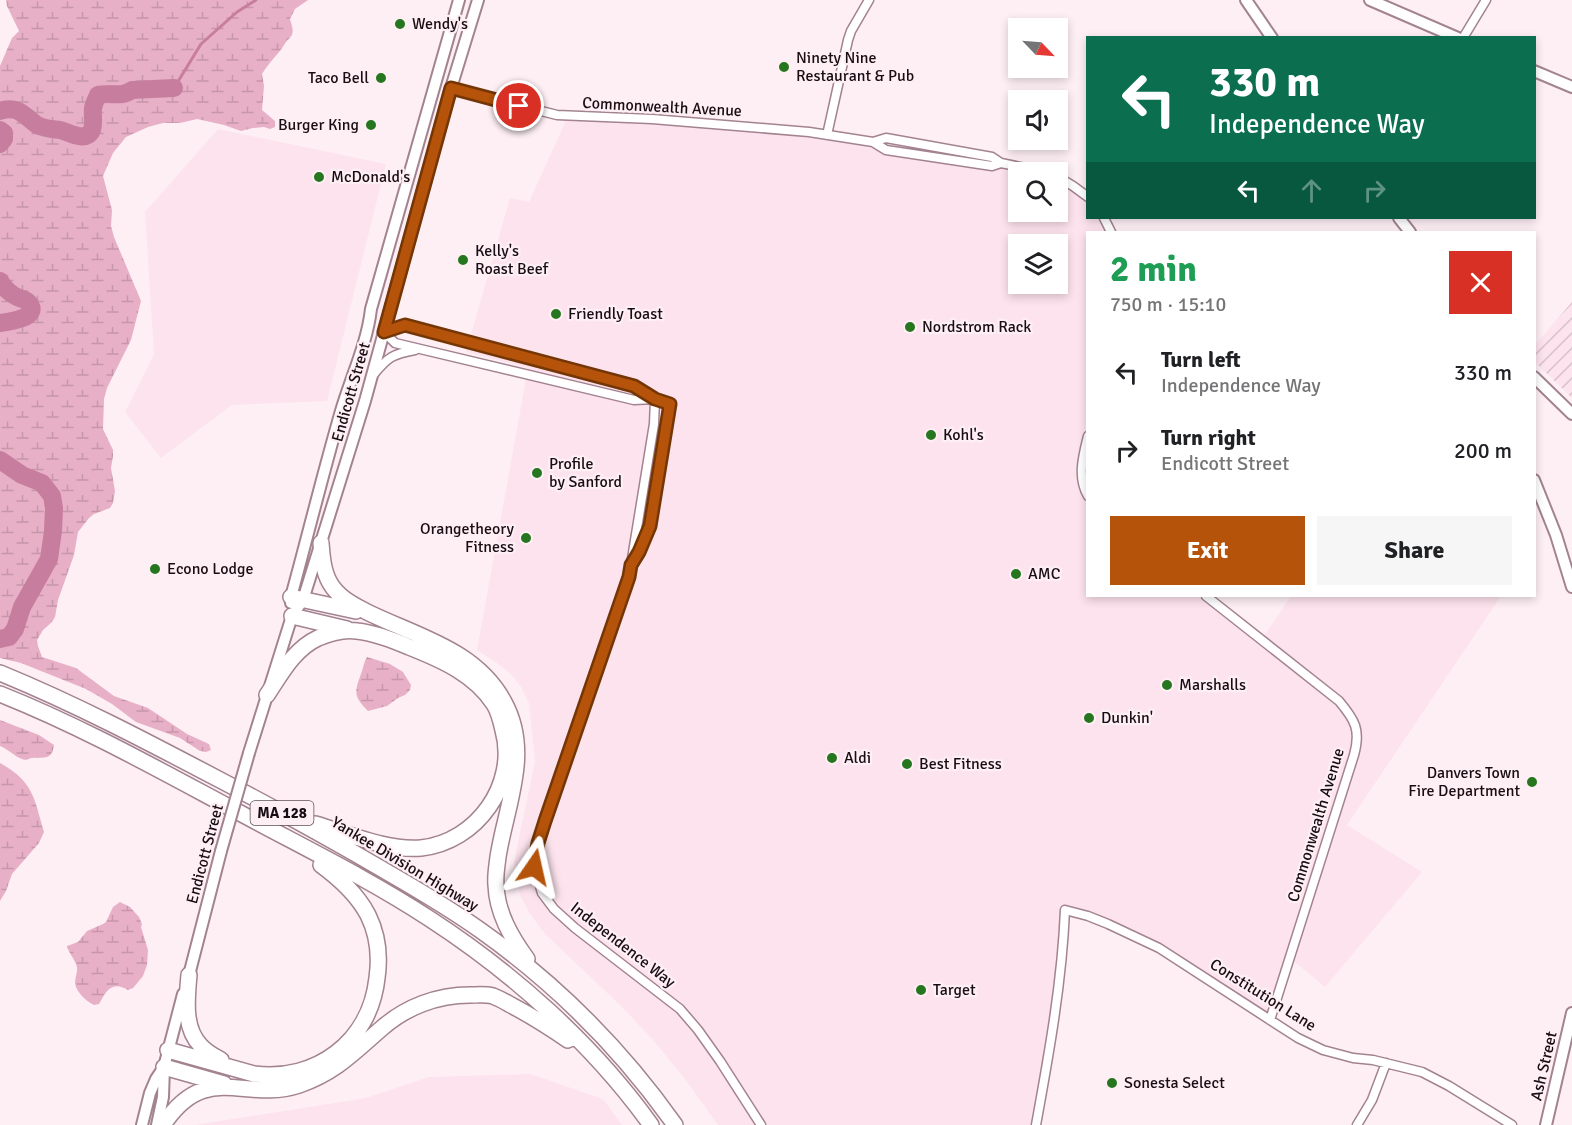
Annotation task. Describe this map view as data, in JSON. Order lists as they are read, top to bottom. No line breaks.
{"streets":{"highway":["MA 128","Yankee Division Highway"],"main road":["Endicott Street","Ash Street"],"street":["Commonwealth Avenue","Independence Way","Constitution Lane"]},"crossings":[["Commonwealth Avenue","Endicott Street"],["Commonwealth Avenue","Constitution Lane"],["Endicott Street","Independence Way"]],"places":["Wendy's","Ninety Nine Restaurant & Pub","Taco Bell","Burger King","McDonald's","Kelly's Roast Beef","Friendly Toast","Nordstrom Rack","Kohl's","Profile by Sanford","Orangetheory Fitness","Econo Lodge","AMC","Marshalls","Dunkin'","Aldi","Best Fitness","Danvers Town Fire Department","Target","Sonesta Select"],"north":"bottom right","page":{"turn":["330 m","Independence Way"],"heading":["2 min","750 m · 15:10"],"list":[{"name":"Turn left","note":"Independence Way","value":"330 m"},{"name":"Turn right","note":"Endicott Street","value":"200 m"}],"buttons":["Exit","Share"]}}
